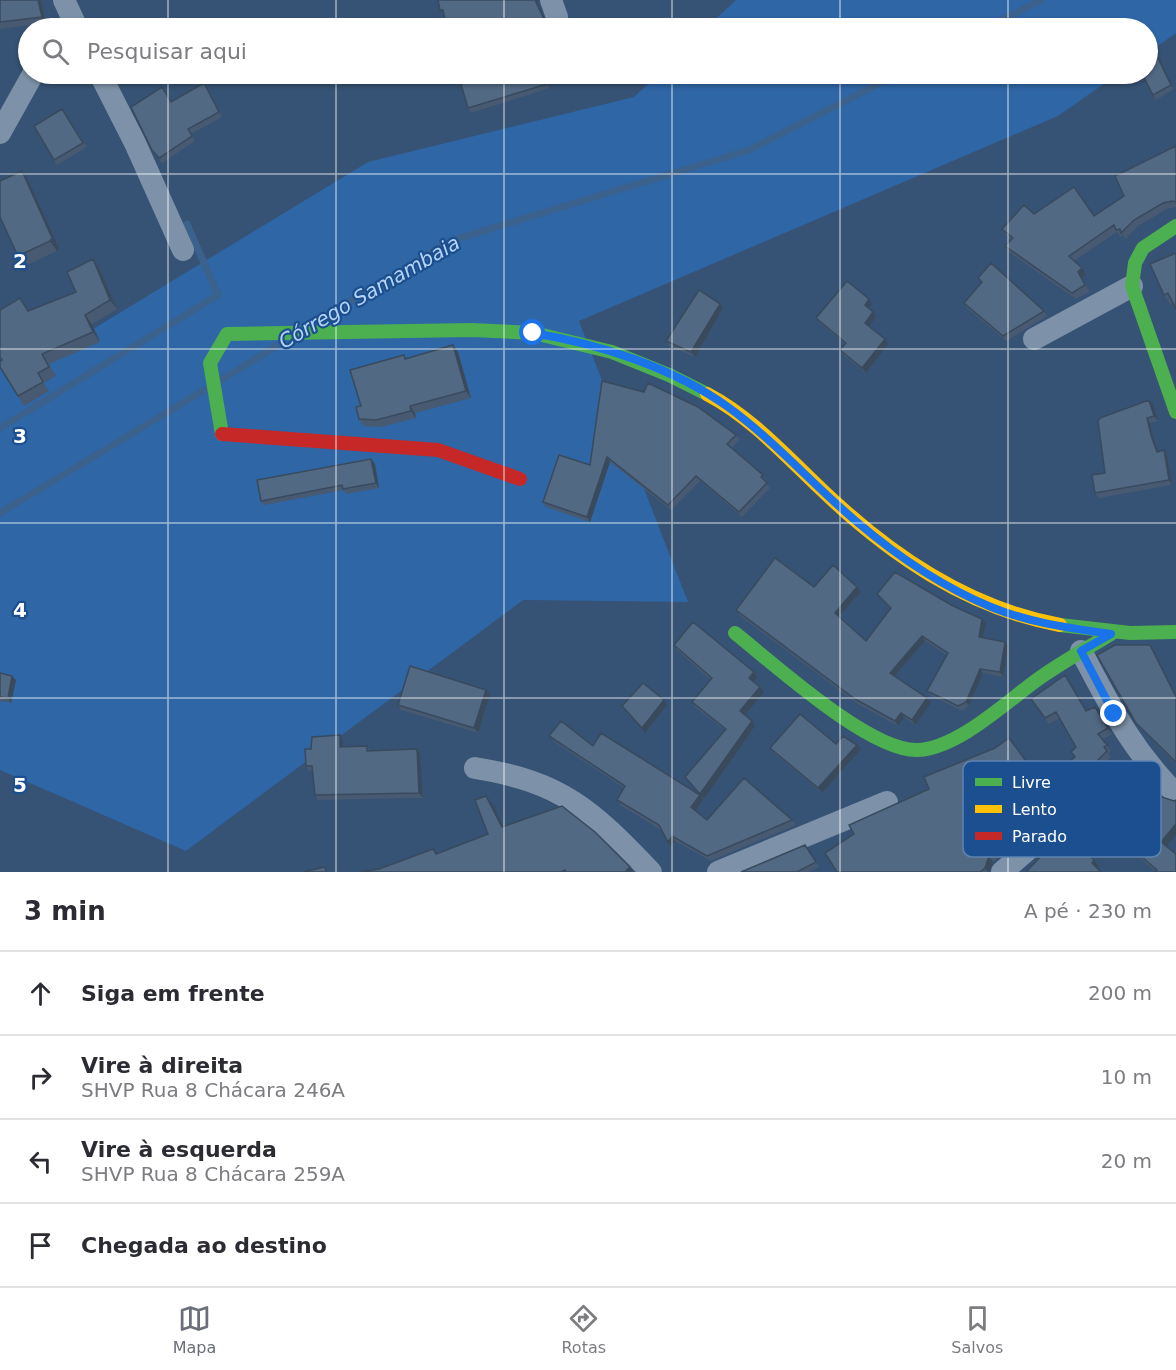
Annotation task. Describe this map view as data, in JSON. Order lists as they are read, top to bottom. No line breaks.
{"water":["Córrego Samambaia"],"legend":["Livre","Lento","Parado"],"page":{"search":"Pesquisar aqui","heading":["3 min","A pé · 230 m"],"list":[["Siga em frente","200 m"],["Vire à direita","SHVP Rua 8 Chácara 246A","10 m"],["Vire à esquerda","SHVP Rua 8 Chácara 259A","20 m"],"Chegada ao destino"],"nav":["Mapa","Rotas","Salvos"]},"grid":{"rows":["2","3","4","5"]}}
